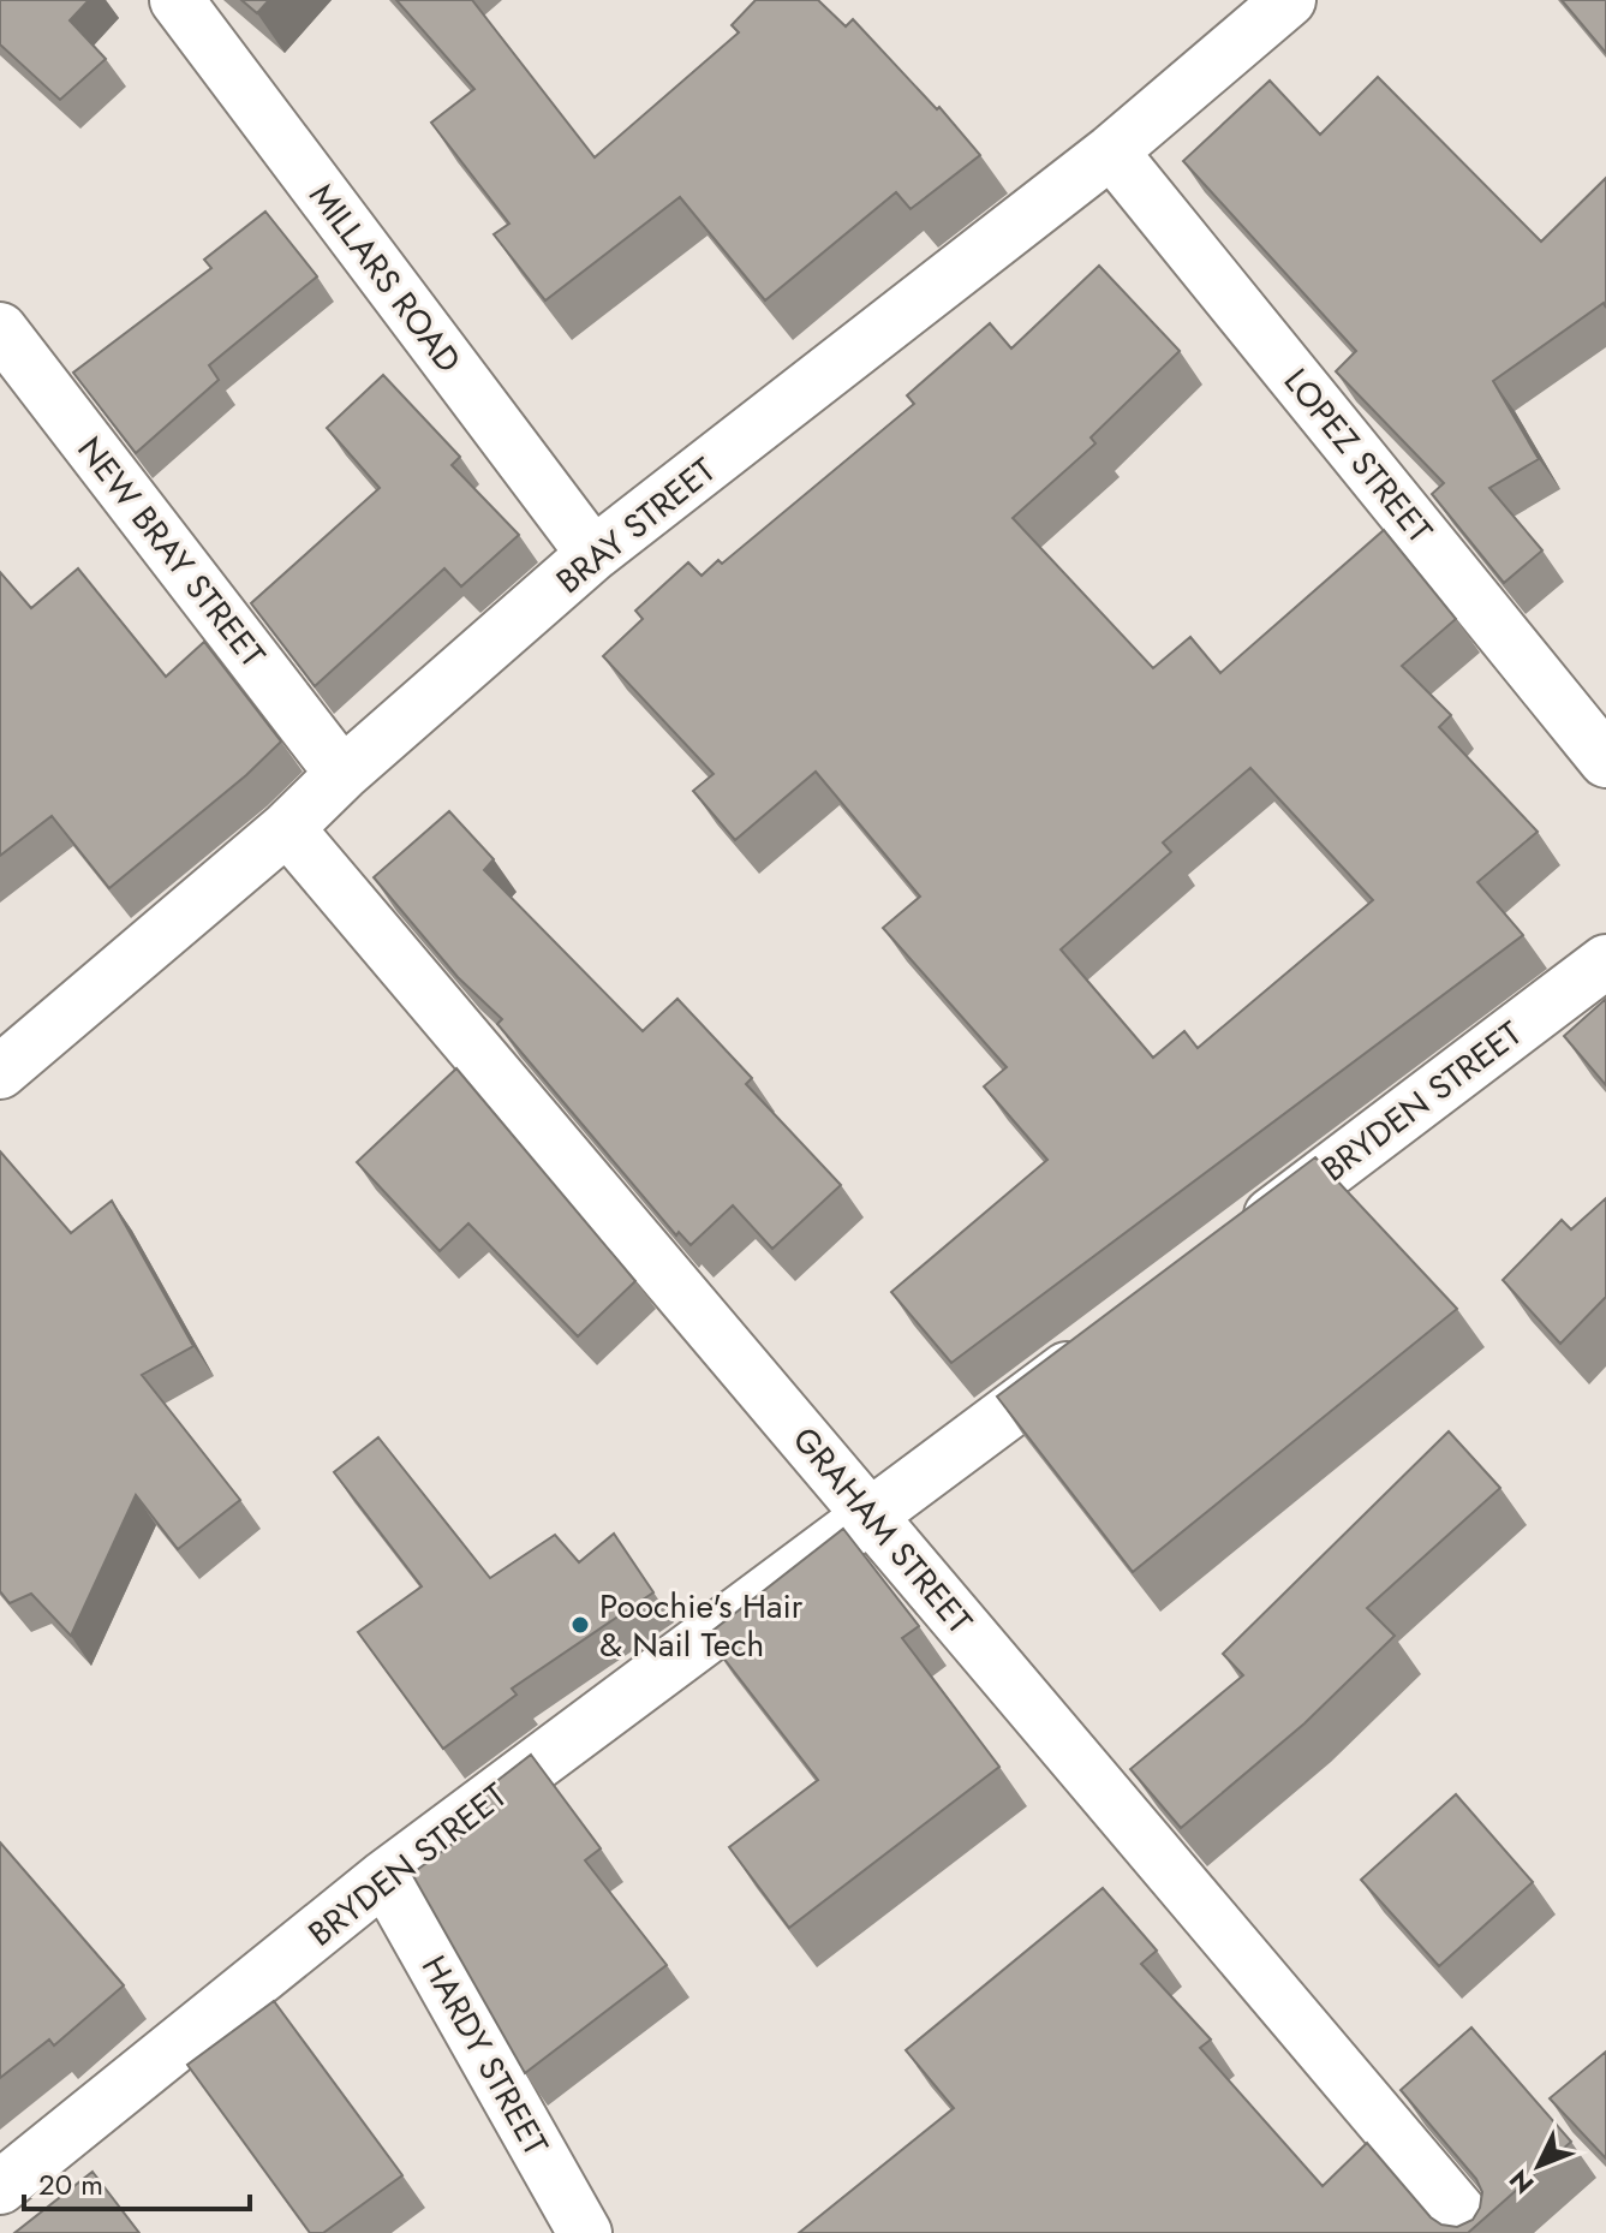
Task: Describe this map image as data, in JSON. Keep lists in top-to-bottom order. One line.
{"streets":{"street":["MILLARS ROAD","LOPEZ STREET","BRAY STREET","NEW BRAY STREET","BRYDEN STREET","GRAHAM STREET","HARDY STREET"]},"crossings":[["MILLARS ROAD","BRAY STREET"],["LOPEZ STREET","BRAY STREET"],["BRAY STREET","NEW BRAY STREET"],["BRAY STREET","GRAHAM STREET"],["BRYDEN STREET","GRAHAM STREET"],["BRYDEN STREET","HARDY STREET"]],"places":["Poochie's Hair & Nail Tech"],"scale_bar":"20 m","north":"bottom left"}
